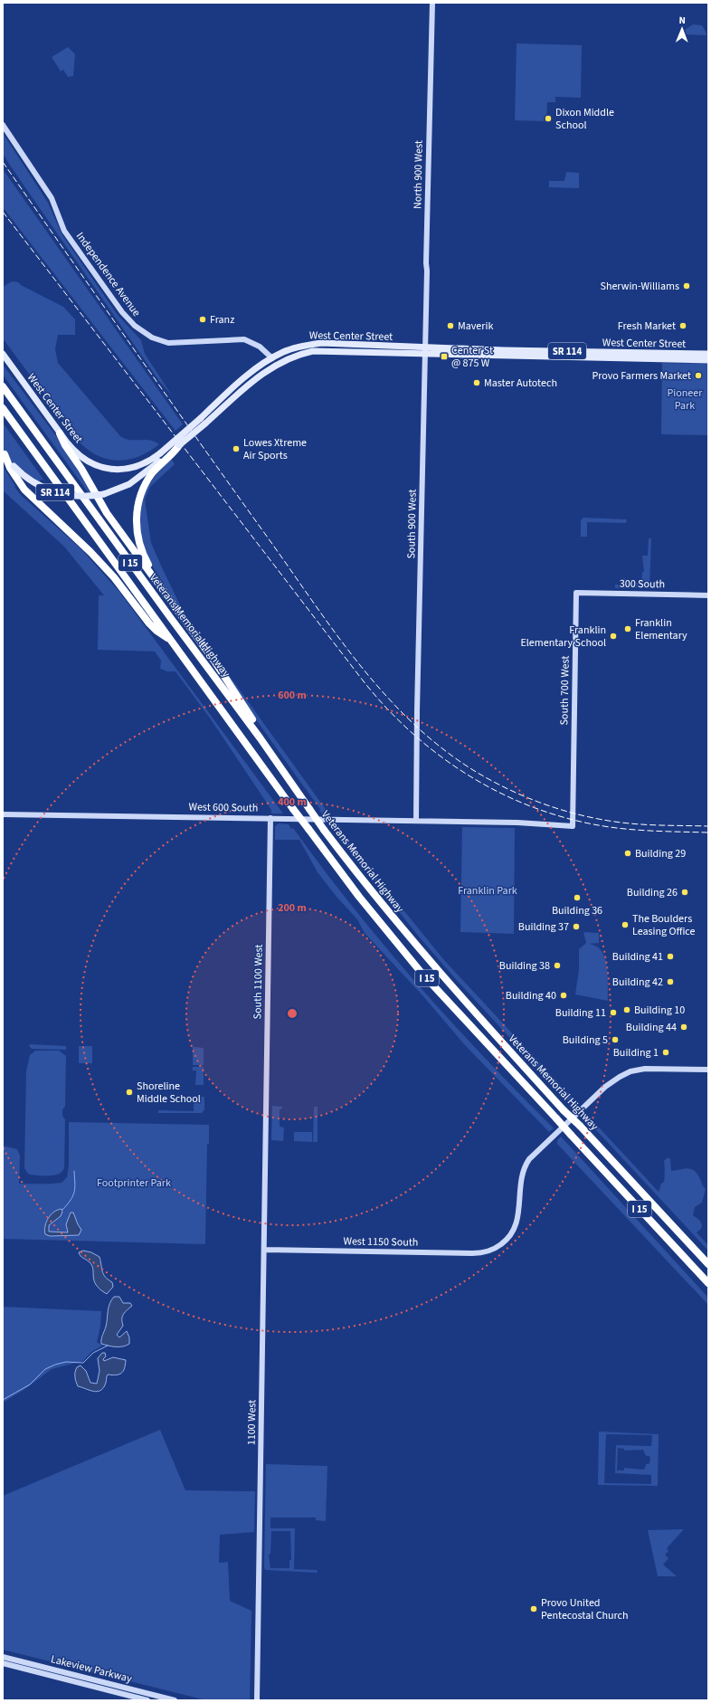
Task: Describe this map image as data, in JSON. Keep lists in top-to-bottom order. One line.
{"streets":{"highway":["I 15","Veterans Memorial Highway"],"main road":["West Center Street","SR 114"],"street":["North 900 West","Independence Avenue","South 900 West","300 South","South 700 West","West 600 South","South 1100 West","West 1150 South","1100 West","Lakeview Parkway"]},"crossings":[["North 900 West","West Center Street"],["North 900 West","South 900 West"],["Independence Avenue","West Center Street"],["West Center Street","South 900 West"],["South 900 West","West 600 South"],["300 South","South 700 West"],["South 700 West","West 600 South"],["West 600 South","South 1100 West"],["South 1100 West","1100 West"],["West 1150 South","1100 West"]],"parks":["Pioneer Park","Franklin Park","Footprinter Park"],"places":{"other":["Dixon Middle School","Sherwin-Williams","Franz","Maverik","Fresh Market","Provo Farmers Market","Master Autotech","Lowes Xtreme Air Sports","Franklin Elementary","Franklin Elementary School","Building 29","Building 26","Building 36","The Boulders Leasing Office","Building 37","Building 41","Building 38","Building 42","Building 40","Building 10","Building 11","Building 44","Building 5","Building 1","Shoreline Middle School","Provo United Pentecostal Church"],"transit":["Center St @ 875 W"]},"north":"top","rings":["600 m","400 m","200 m"]}
